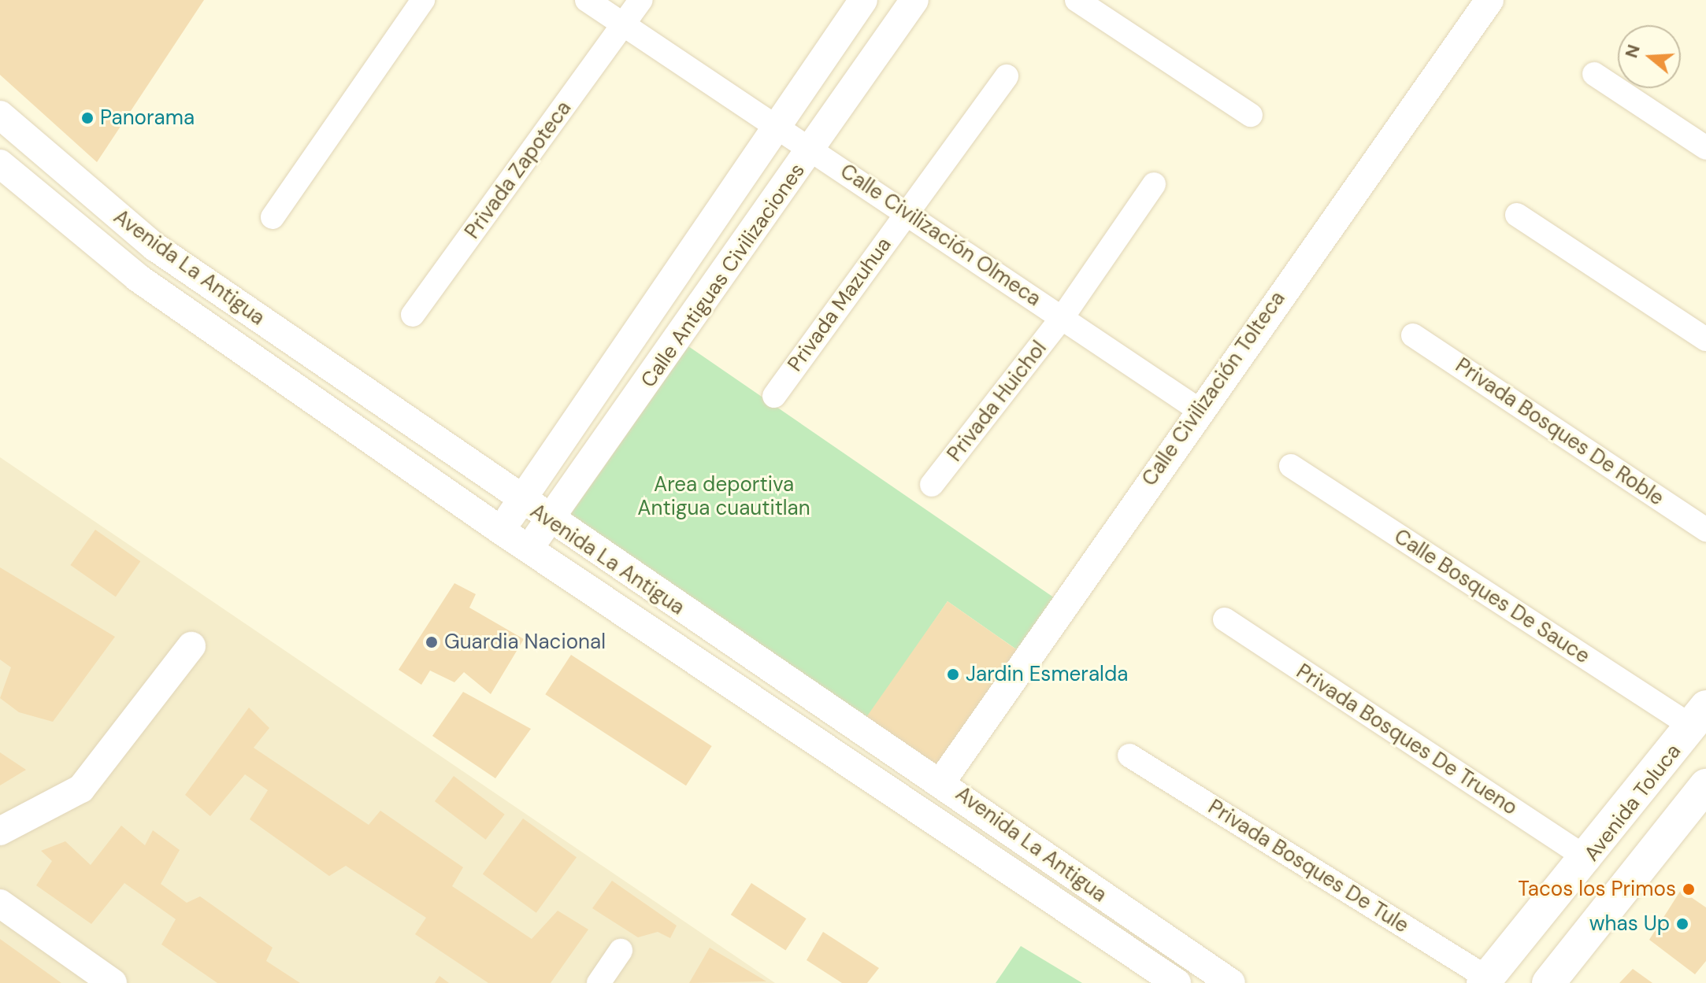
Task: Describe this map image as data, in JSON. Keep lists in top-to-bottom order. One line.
{"streets":{"main road":["Avenida Toluca"],"street":["Privada Zapoteca","Calle Civilización Olmeca","Avenida La Antigua","Calle Antiguas Civilizaciones","Privada Mazuhua","Calle Civilización Tolteca","Privada Huichol","Privada Bosques De Roble","Calle Bosques De Sauce","Privada Bosques De Trueno","Privada Bosques De Tule"]},"crossings":[["Privada Zapoteca","Calle Civilización Olmeca"],["Calle Civilización Olmeca","Calle Antiguas Civilizaciones"],["Calle Civilización Olmeca","Privada Mazuhua"],["Calle Civilización Olmeca","Calle Civilización Tolteca"],["Calle Civilización Olmeca","Privada Huichol"],["Avenida La Antigua","Calle Antiguas Civilizaciones"],["Avenida La Antigua","Calle Civilización Tolteca"],["Calle Bosques De Sauce","Avenida Toluca"],["Privada Bosques De Trueno","Avenida Toluca"],["Avenida Toluca","Privada Bosques De Tule"]],"parks":["Area deportiva Antigua cuautitlan"],"places":["Panorama","Guardia Nacional","Jardin Esmeralda","Tacos los Primos","whas Up"],"north":"left"}
